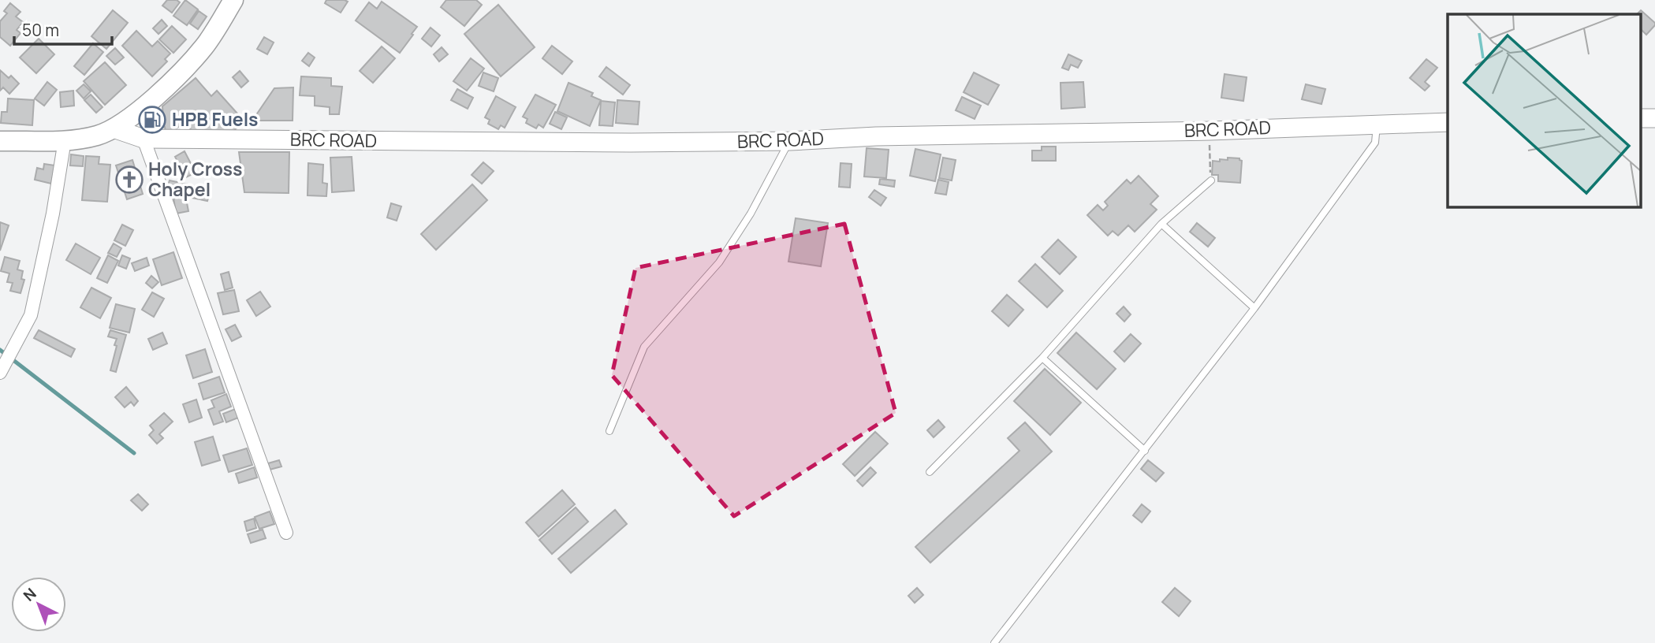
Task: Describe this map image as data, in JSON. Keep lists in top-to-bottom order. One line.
{"streets":{"main road":["BRC ROAD"]},"places":{"fuel station":["HPB Fuels"],"church":["Holy Cross Chapel"]},"scale_bar":"50 m","north":"top left"}
